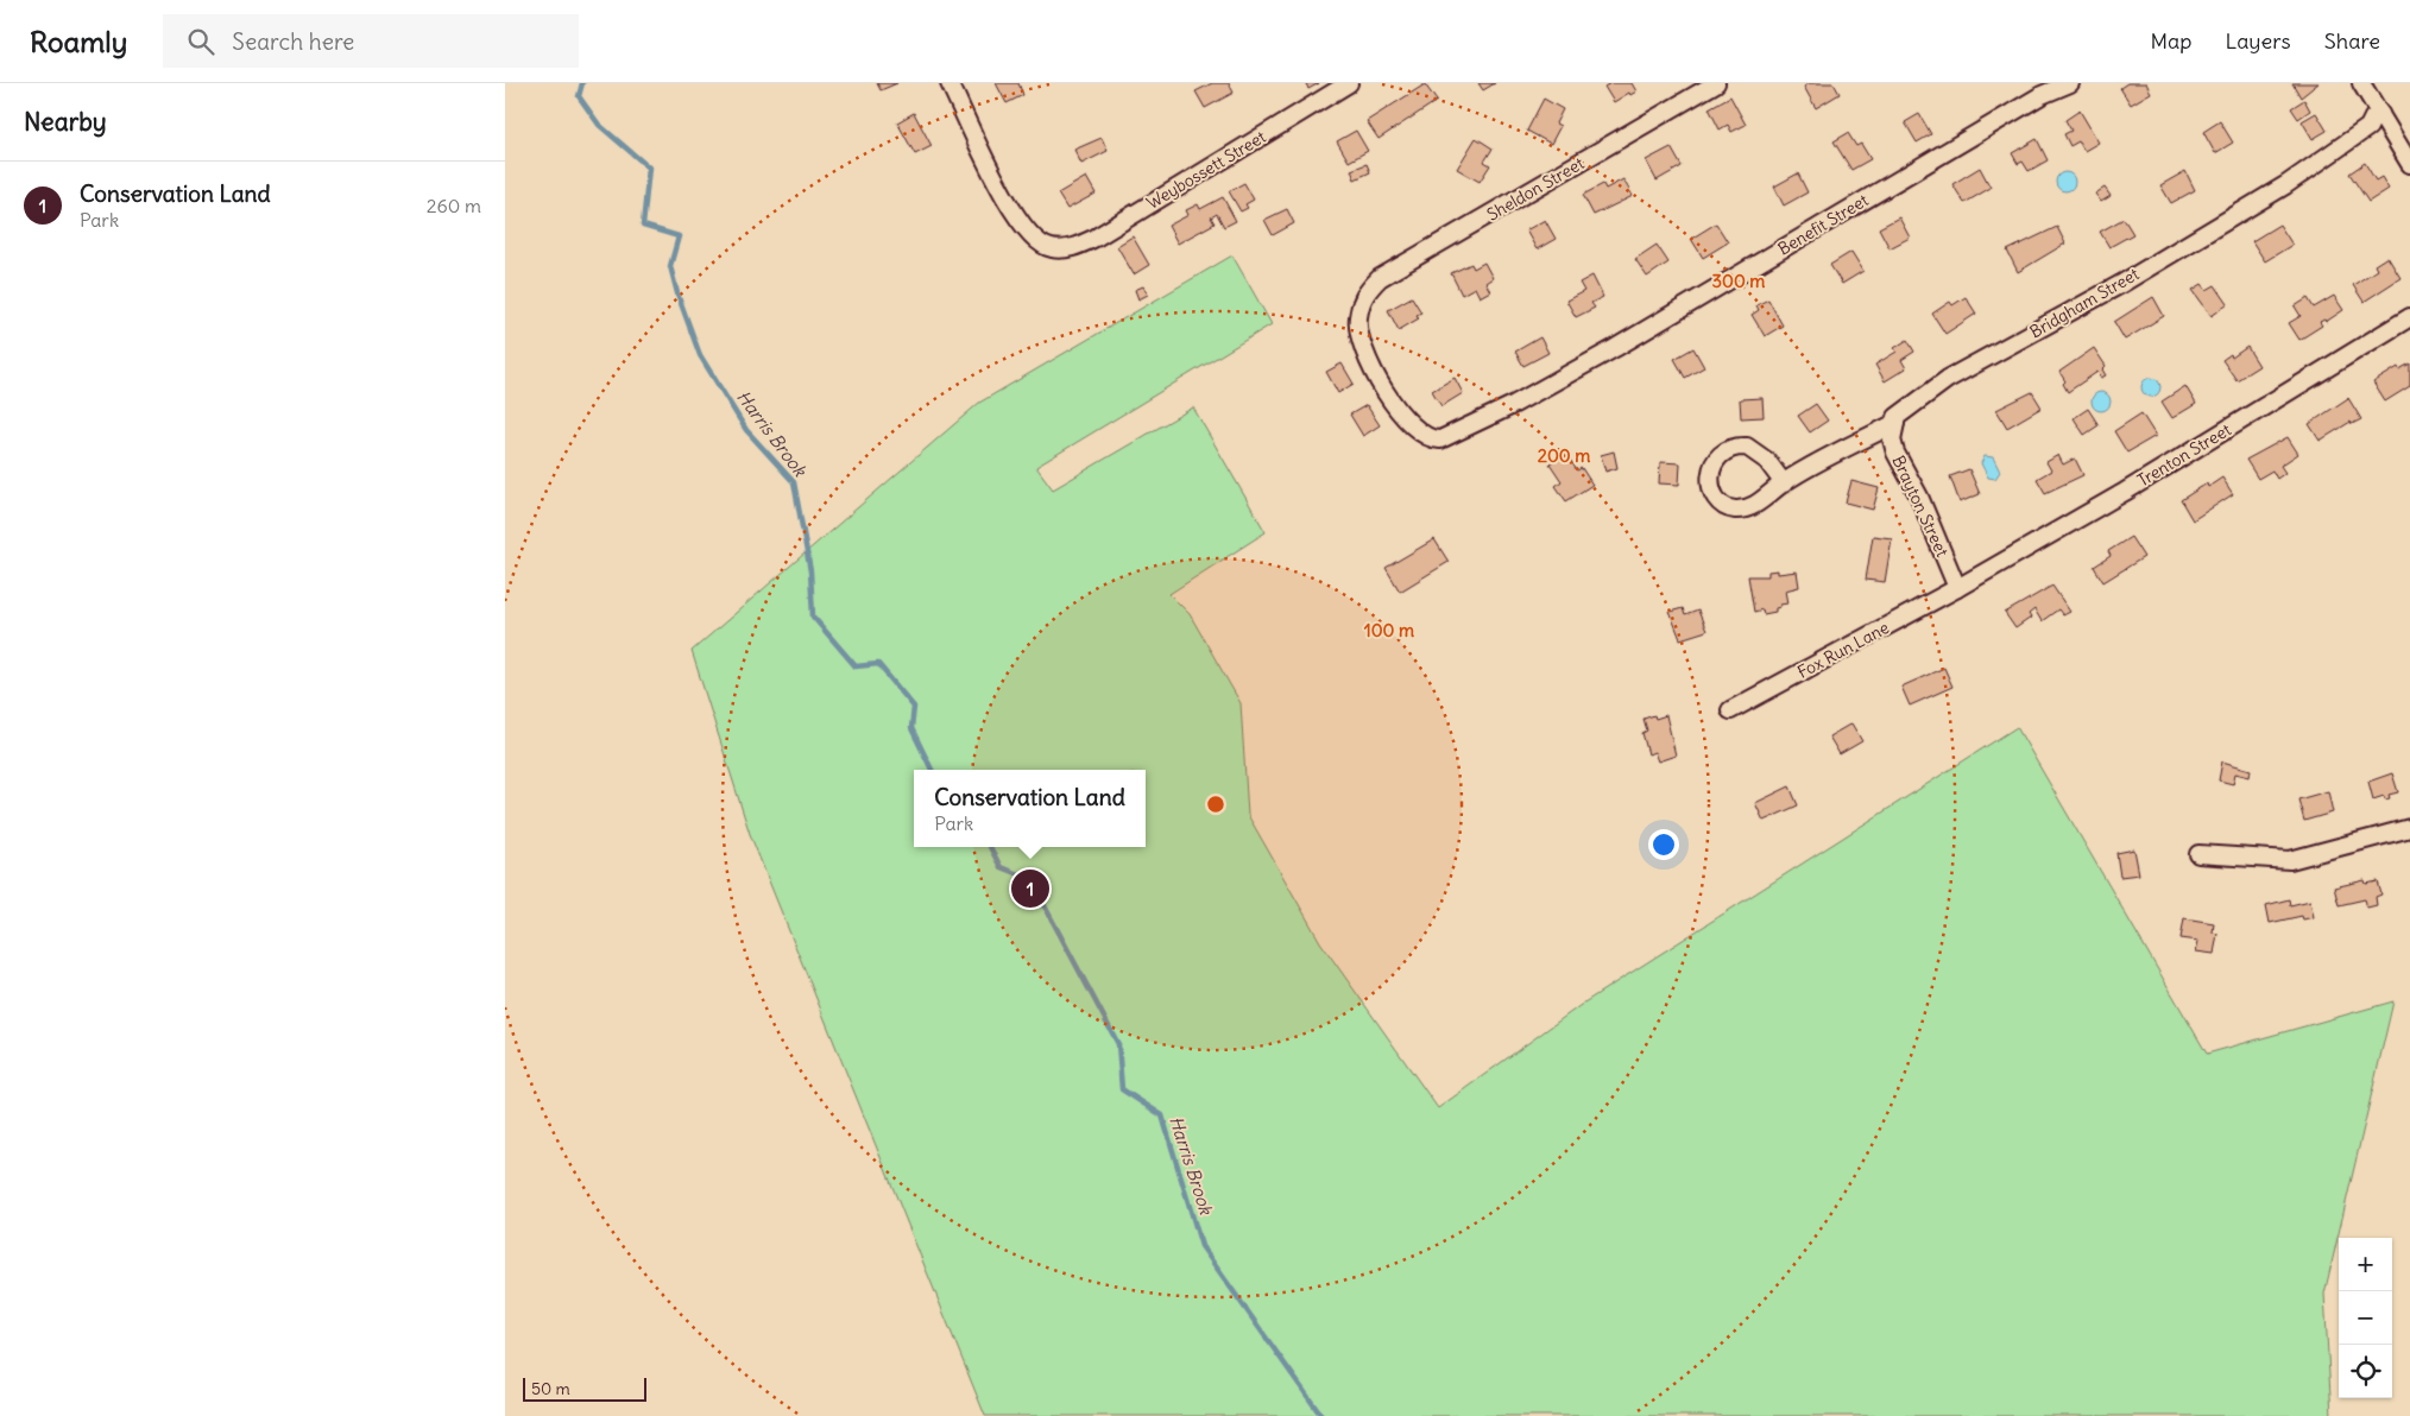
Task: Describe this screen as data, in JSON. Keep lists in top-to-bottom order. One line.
{"streets":{"street":["Weybossett Street","Sheldon Street","Benefit Street","Bridgham Street","Trenton Street","Brayton Street","Fox Run Lane"]},"crossings":[["Sheldon Street","Benefit Street"],["Bridgham Street","Brayton Street"],["Trenton Street","Brayton Street"],["Trenton Street","Fox Run Lane"],["Brayton Street","Fox Run Lane"]],"water":["Harris Brook"],"scale_bar":"50 m","page":{"header":"Roamly","search":"Search here","nav":["Map","Layers","Share"],"heading":"Nearby","list":[{"mark":"1","name":"Conservation Land","note":"Park","value":"260 m"}],"popup":["Conservation Land","Park"],"pins":"1","map_buttons":["+","−"],"scale":"50 m"},"rings":["300 m","200 m","100 m"]}
